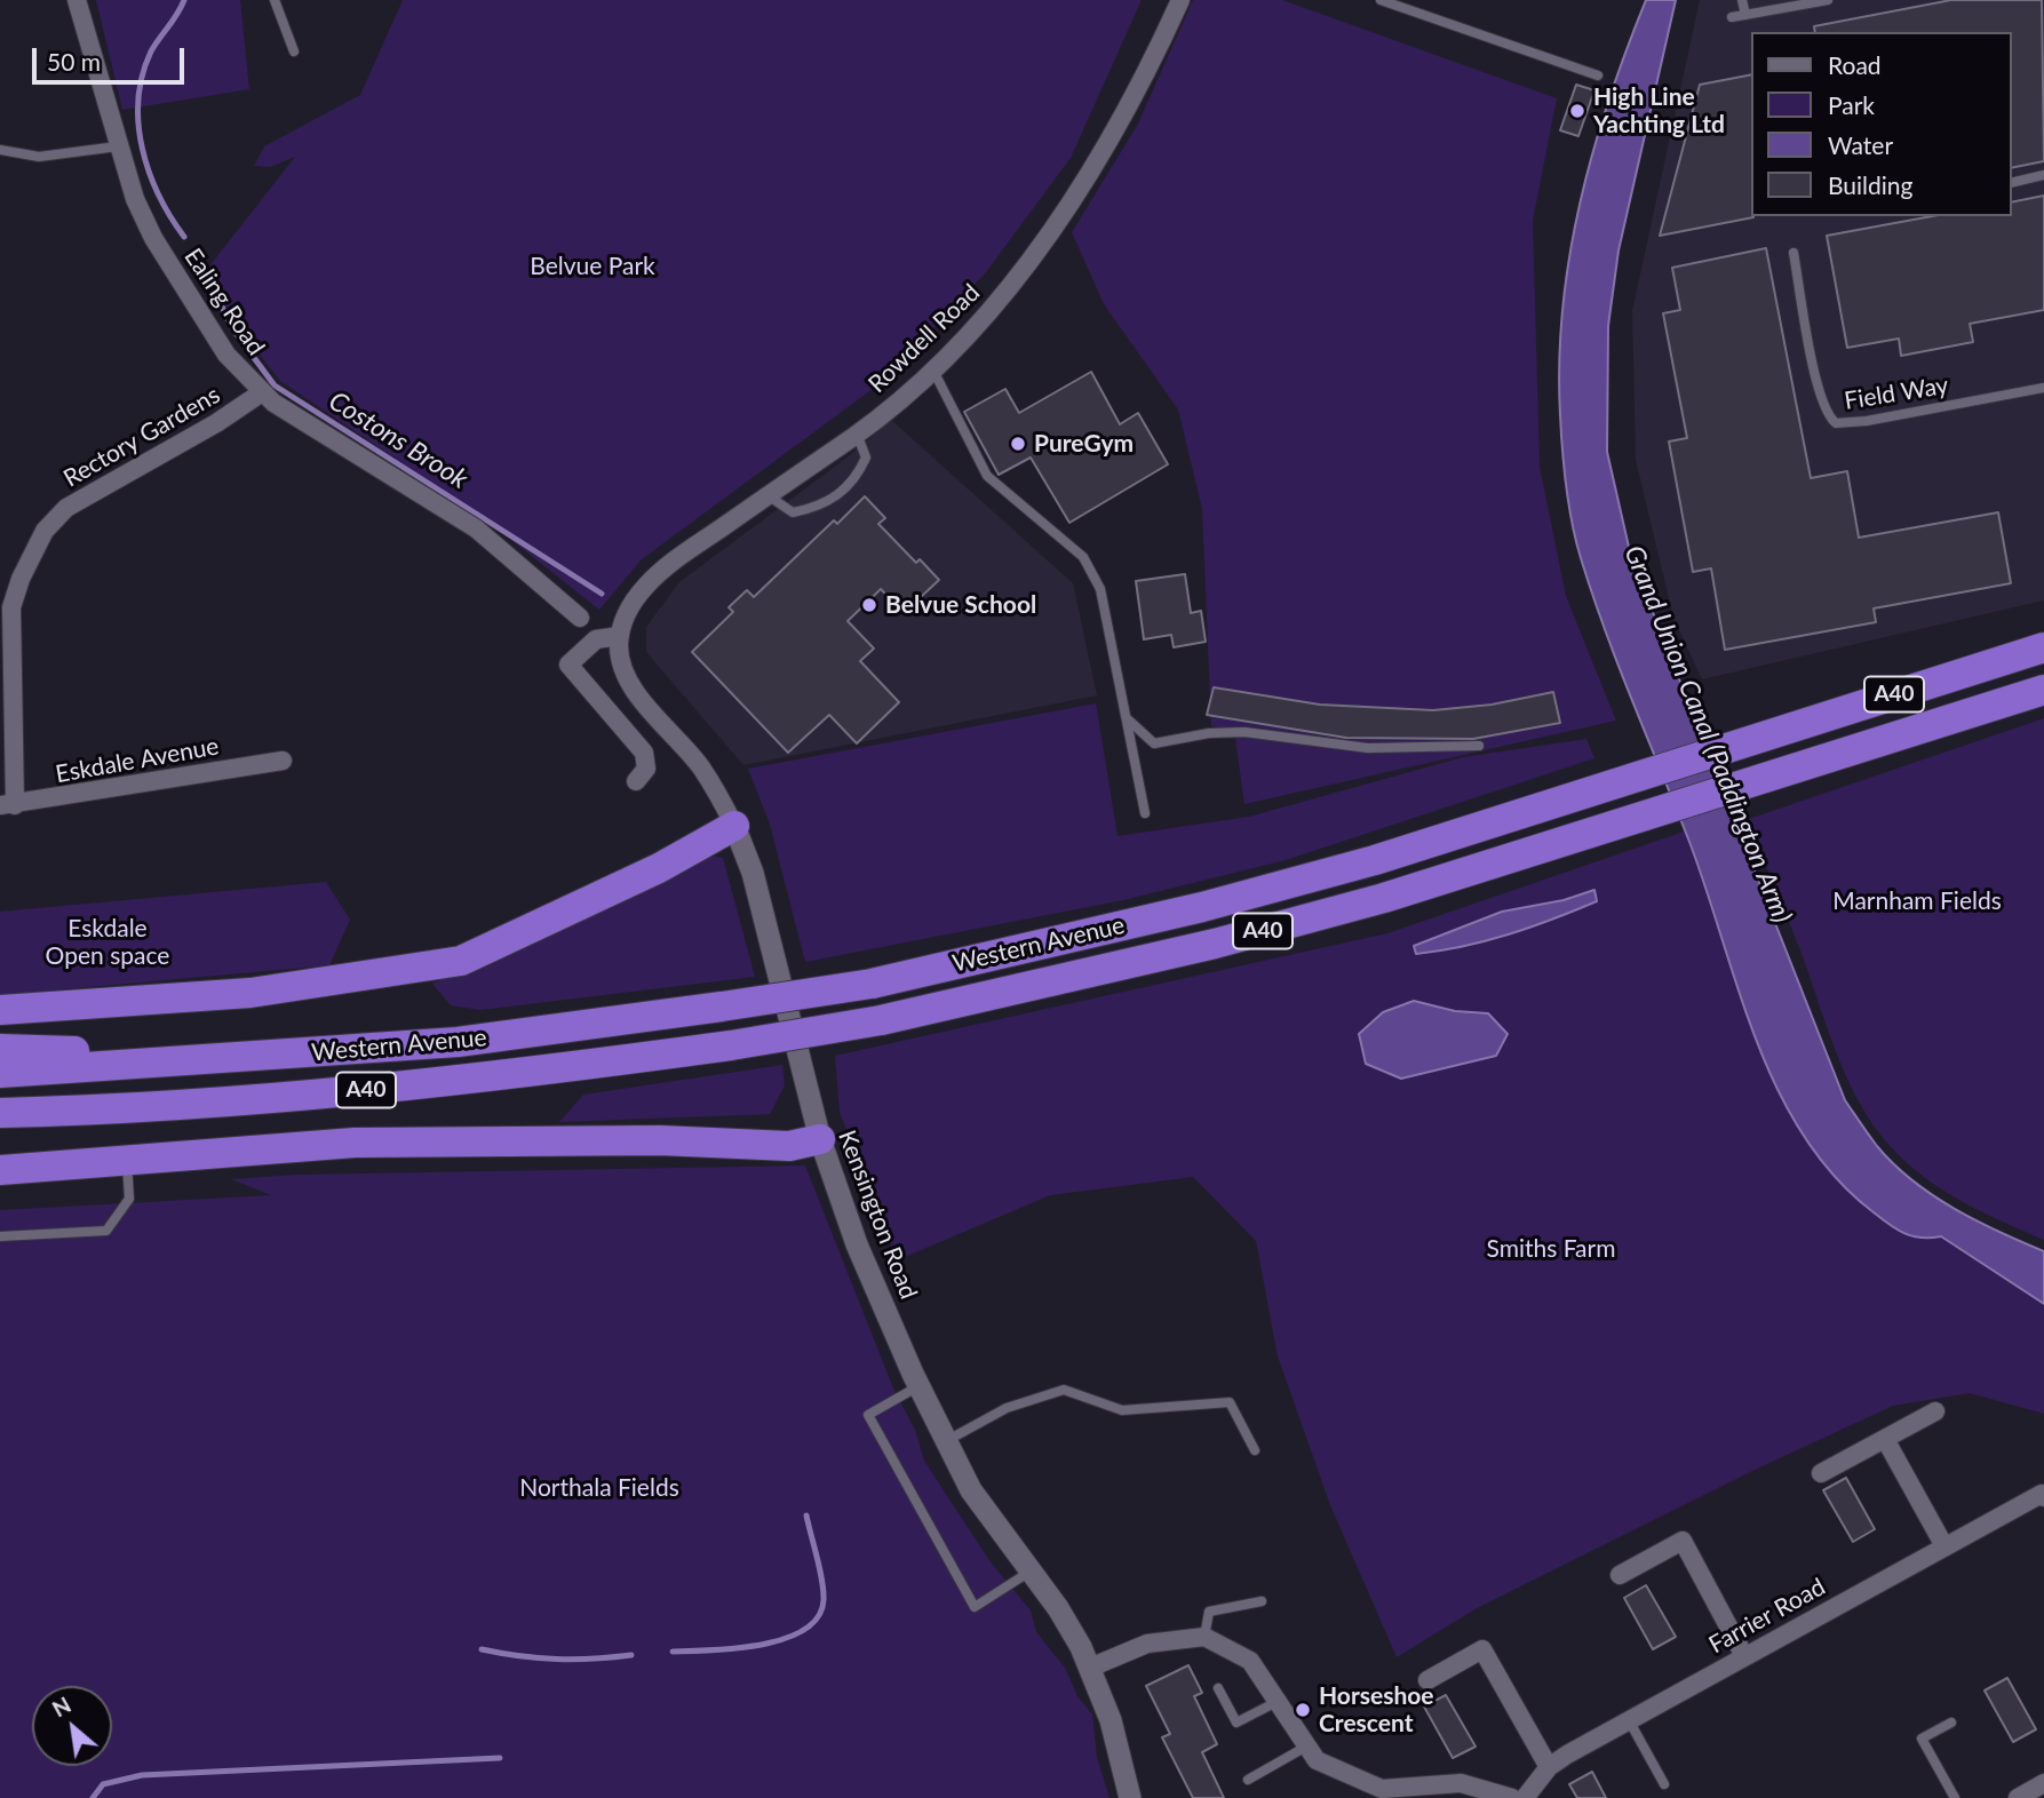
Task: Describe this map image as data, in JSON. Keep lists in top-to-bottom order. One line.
{"streets":{"highway":["A40","Western Avenue"],"street":["Ealing Road","Rowdell Road","Rectory Gardens","Eskdale Avenue","Kensington Road","Farrier Road"],"lane":["Field Way"]},"crossings":[["Ealing Road","Rectory Gardens"],["Rowdell Road","Kensington Road"],["Rectory Gardens","Eskdale Avenue"],["A40","Western Avenue"]],"water":["Costons Brook","Grand Union Canal (Paddington Arm)"],"parks":["Belvue Park","Marnham Fields","Eskdale Open space","Smiths Farm","Northala Fields"],"places":["High Line Yachting Ltd","PureGym","Belvue School","Horseshoe Crescent"],"legend":["Road","Park","Water","Building"],"scale_bar":"50 m","north":"top left"}
